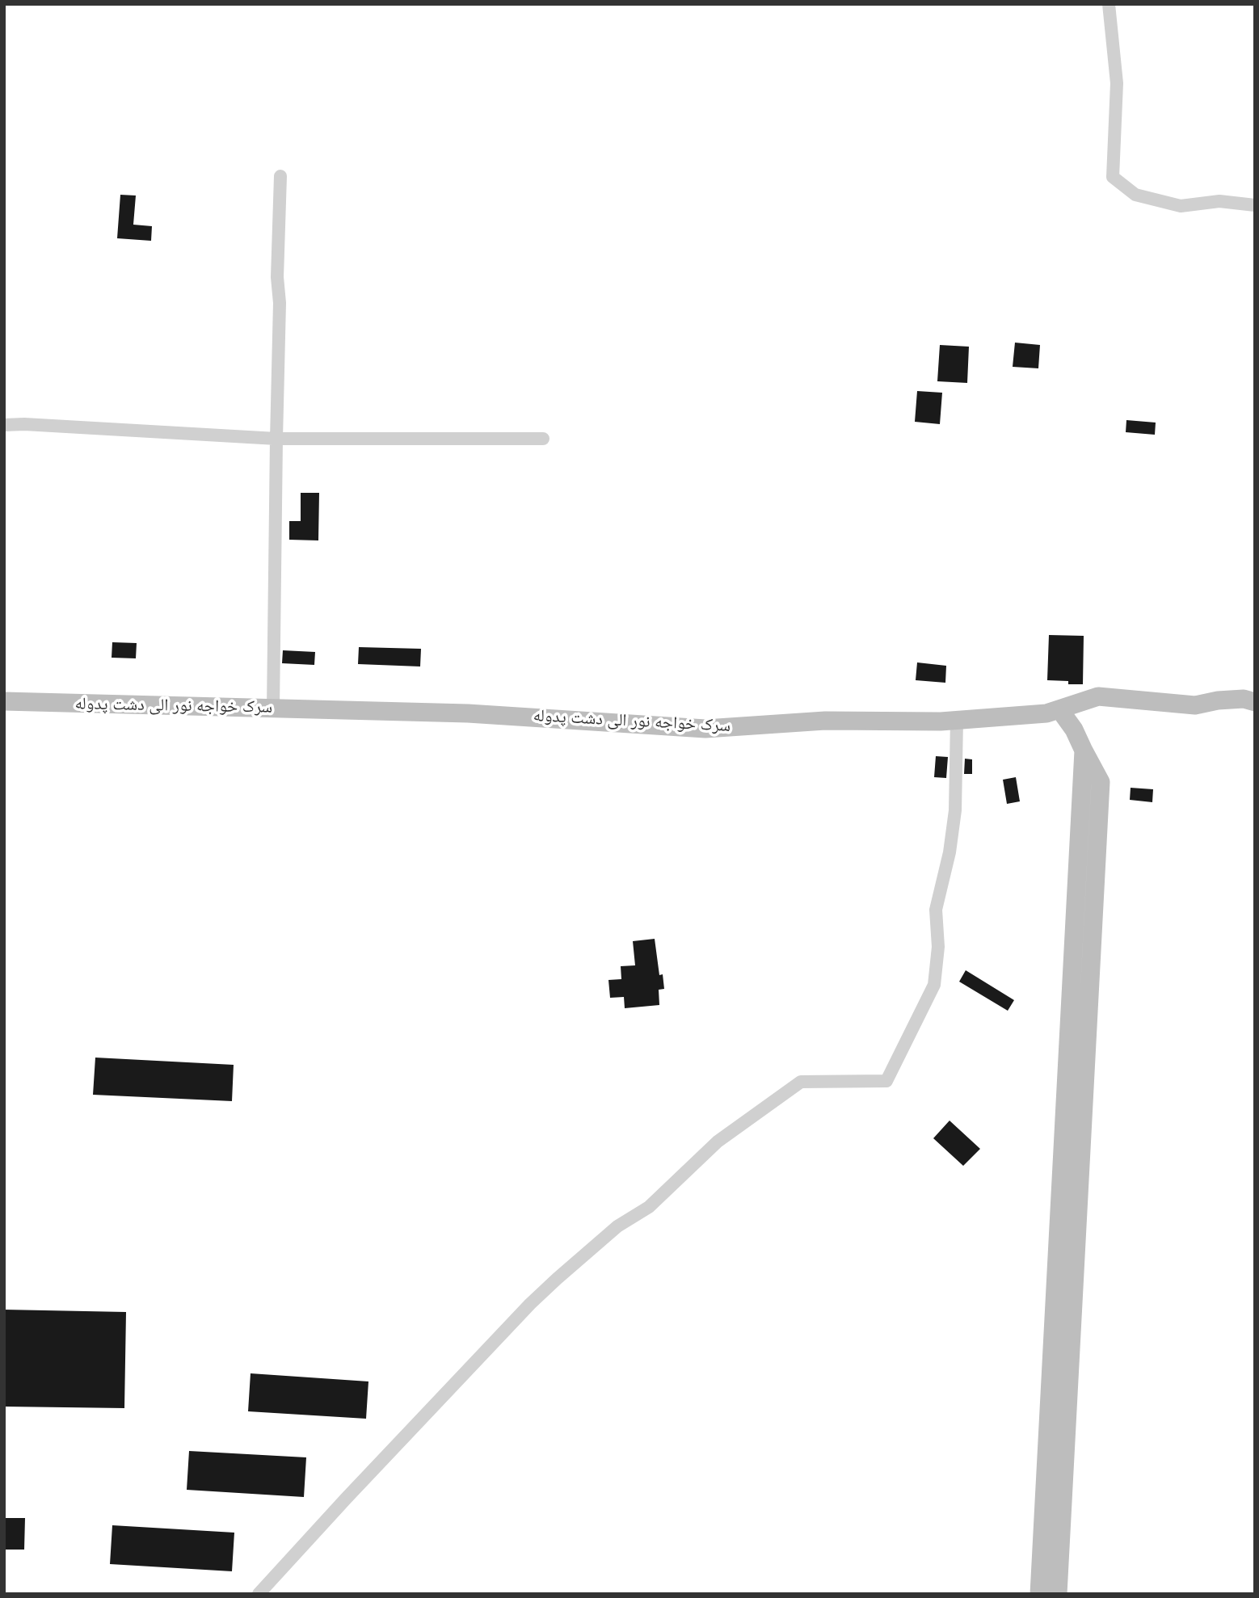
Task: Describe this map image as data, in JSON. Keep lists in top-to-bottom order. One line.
{"streets":{"main road":["سرک خواجه نور الی دشت پدوله"]}}
